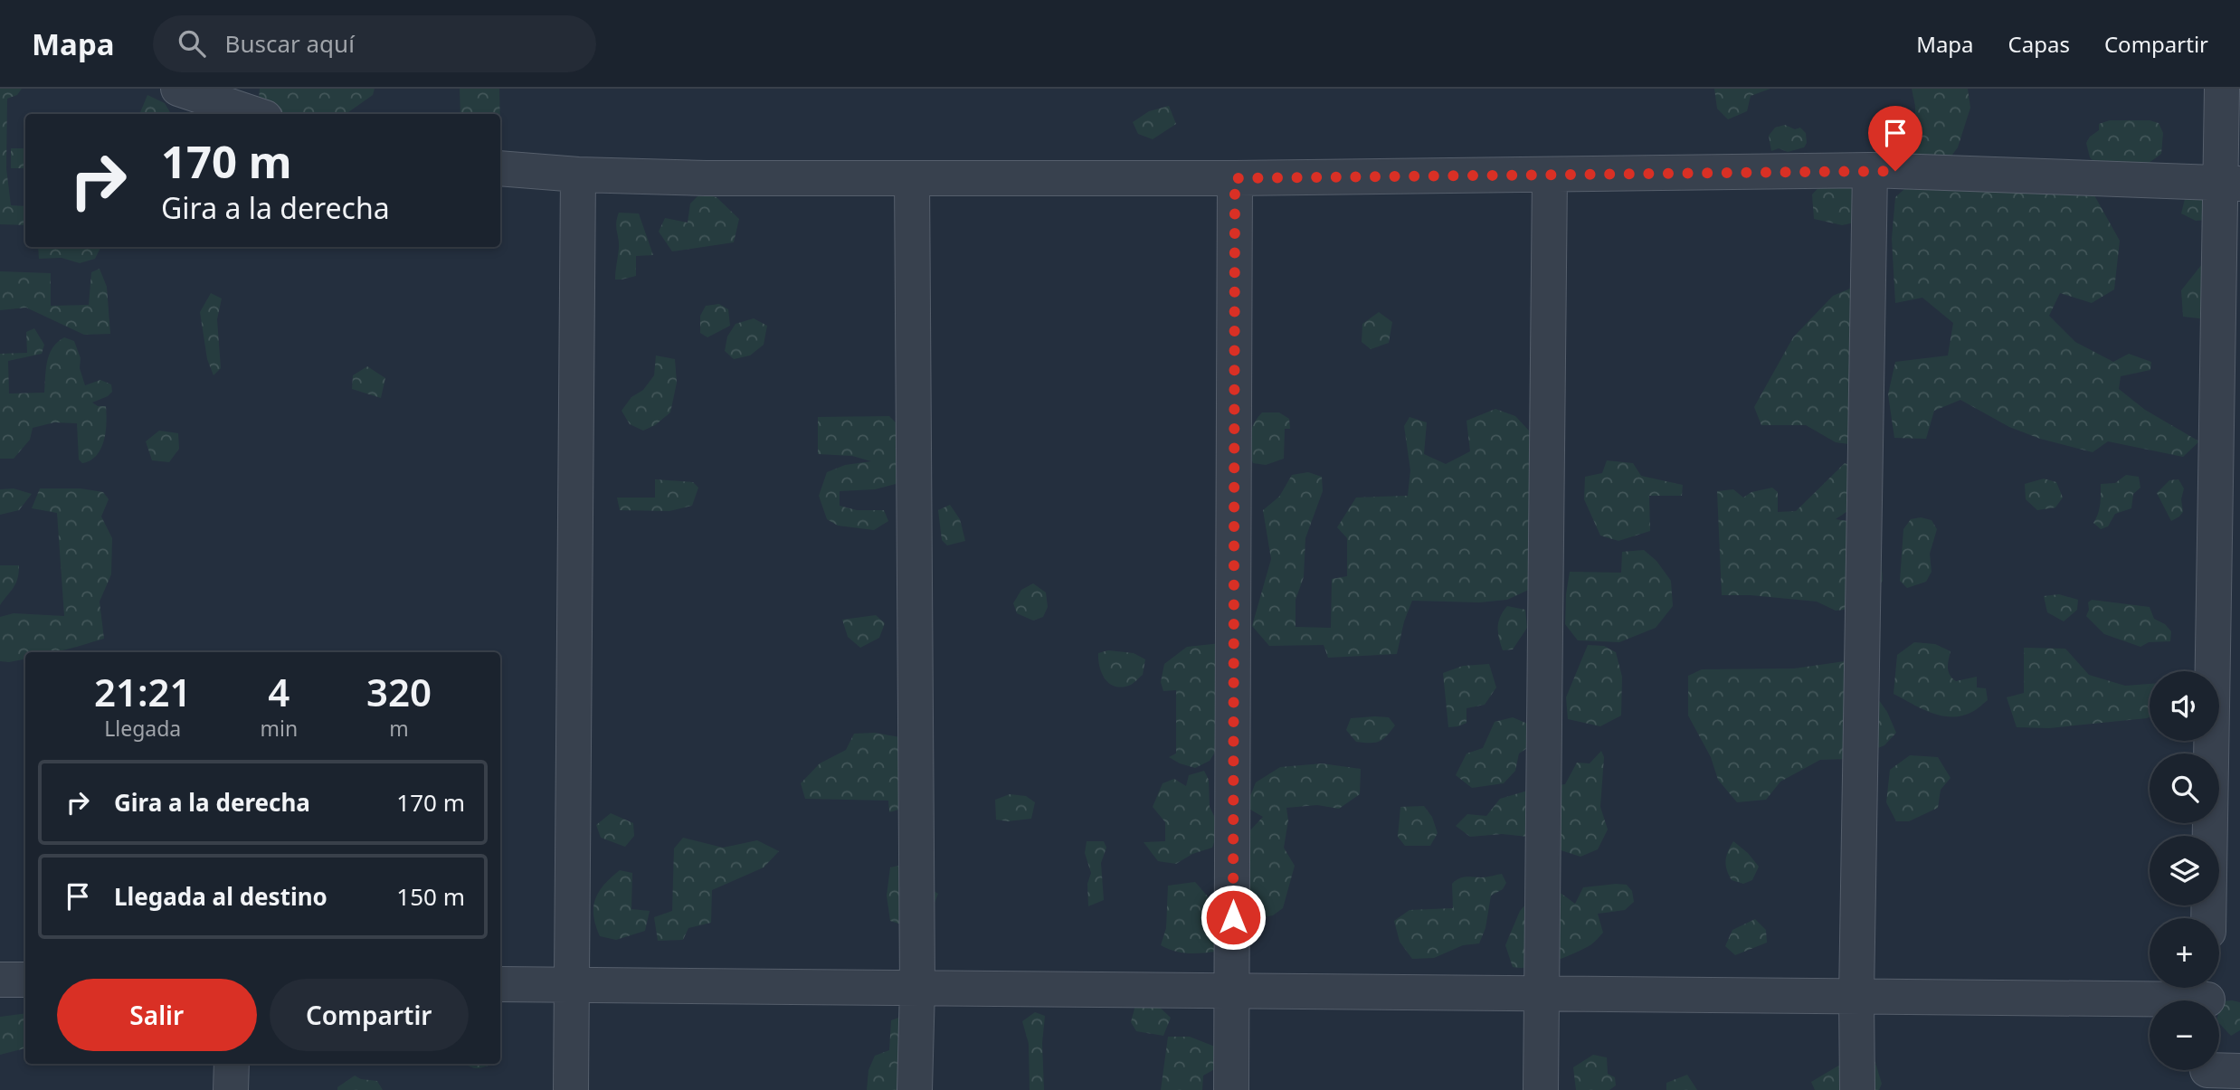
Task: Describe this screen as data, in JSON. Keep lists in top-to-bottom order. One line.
{"page":{"header":"Mapa","search":"Buscar aquí","nav":["Mapa","Capas","Compartir"],"turn":["170 m","Gira a la derecha"],"eta":["21:21","Llegada","4","min","320","m"],"map_buttons":["+","−"],"list":[{"name":"Gira a la derecha","value":"170 m"},{"name":"Llegada al destino","value":"150 m"}],"buttons":["Salir","Compartir"]}}
